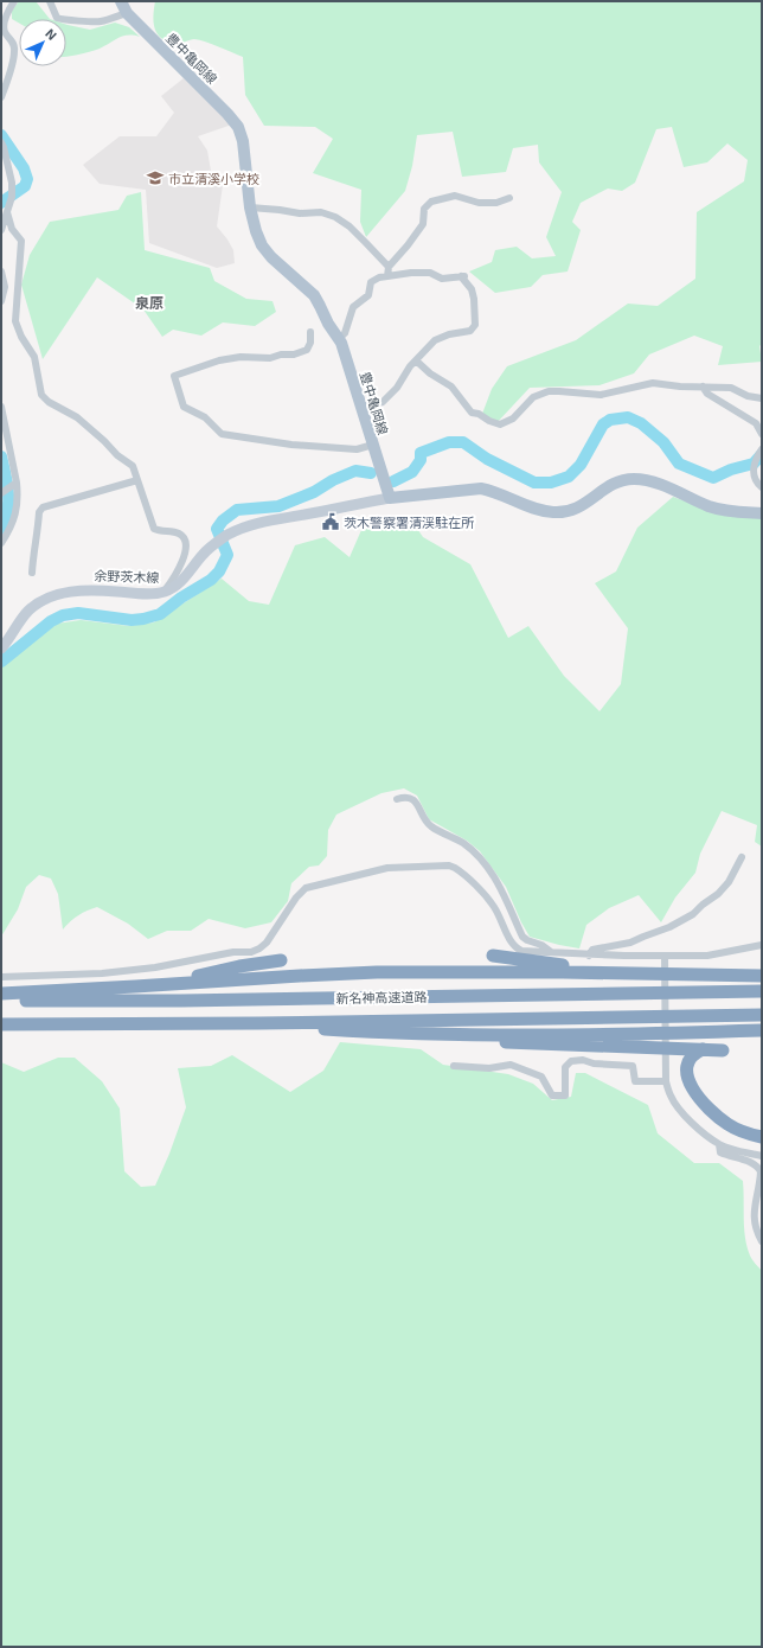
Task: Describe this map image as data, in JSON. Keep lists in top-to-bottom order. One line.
{"streets":{"highway":["新名神高速道路"],"main road":["豊中亀岡線","余野茨木線"]},"crossings":[["豊中亀岡線","余野茨木線"]],"districts":["泉原"],"places":{"school or university":["市立清溪小学校"],"public building":["茨木警察署清渓駐在所"]},"north":"top right"}
